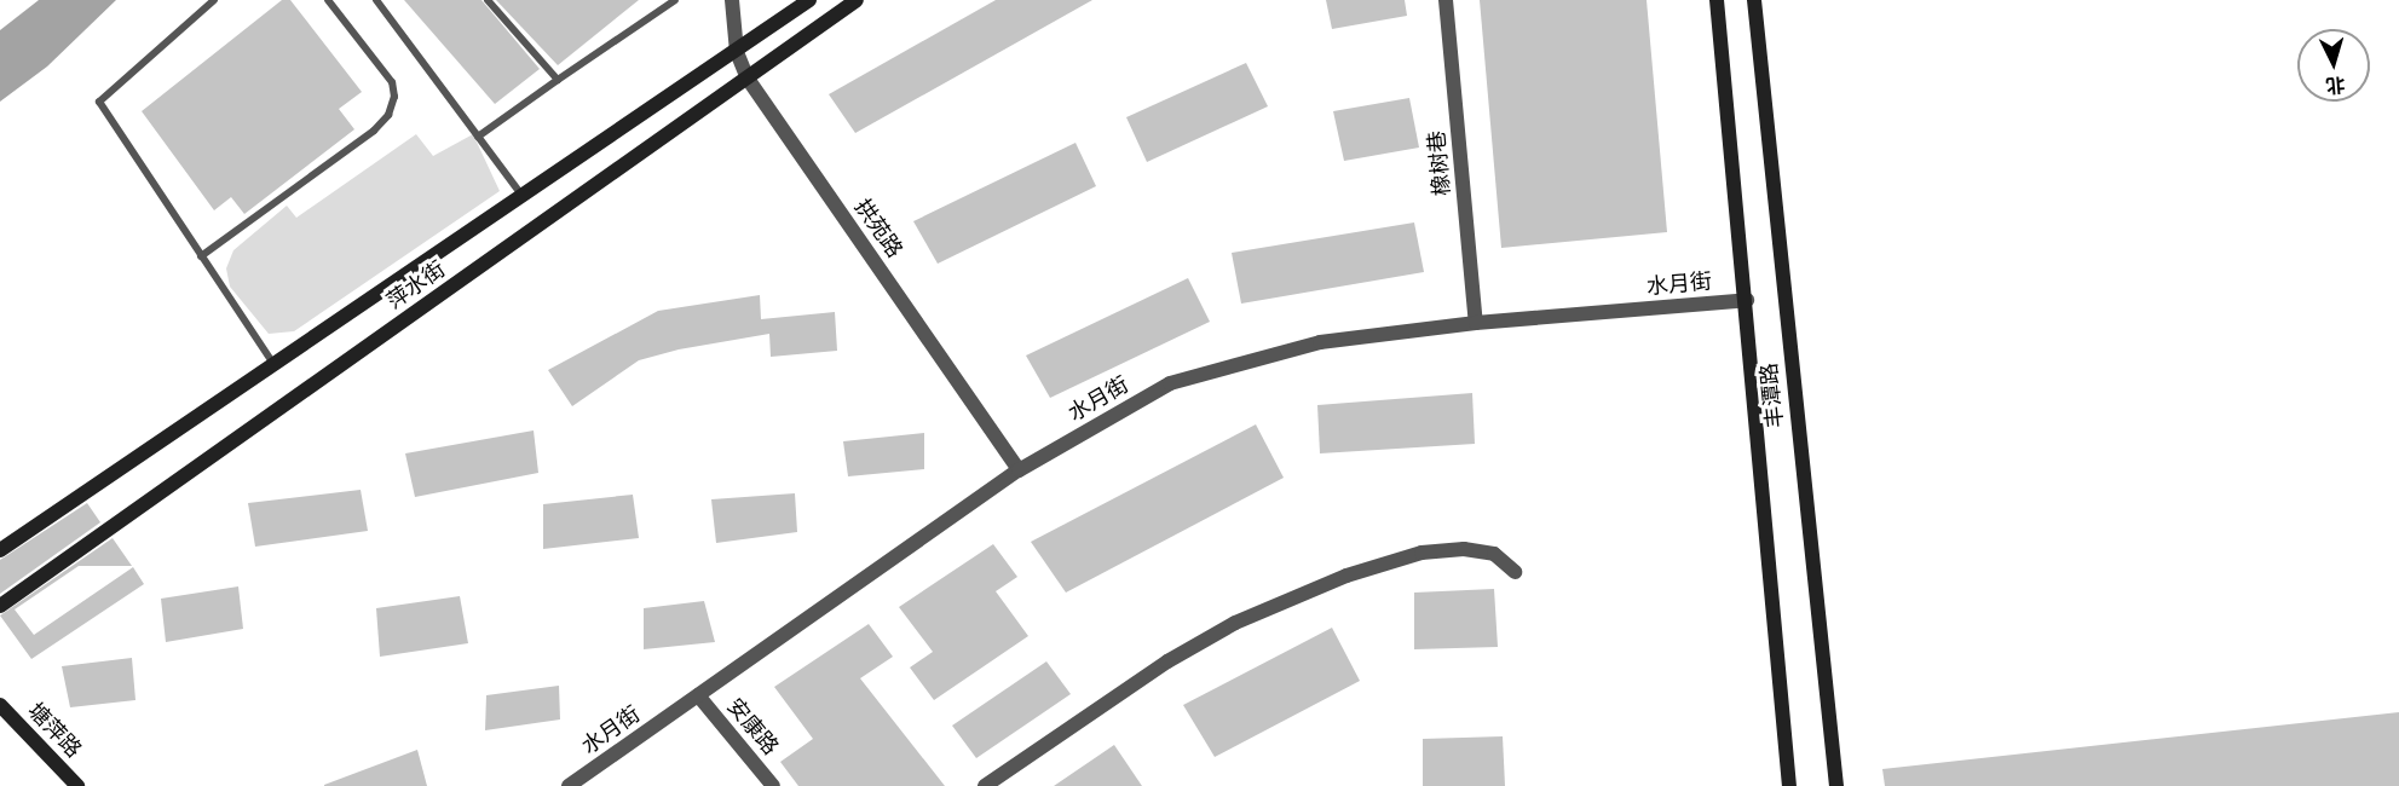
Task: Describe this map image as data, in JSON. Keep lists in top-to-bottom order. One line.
{"streets":{"main road":["萍水街","丰潭路","塘萍路"],"street":["橡树巷","拱苑路","水月街","安康路"]},"crossings":[["橡树巷","水月街"],["拱苑路","水月街"],["拱苑路","萍水街"],["水月街","丰潭路"],["水月街","安康路"]],"north":"bottom"}
